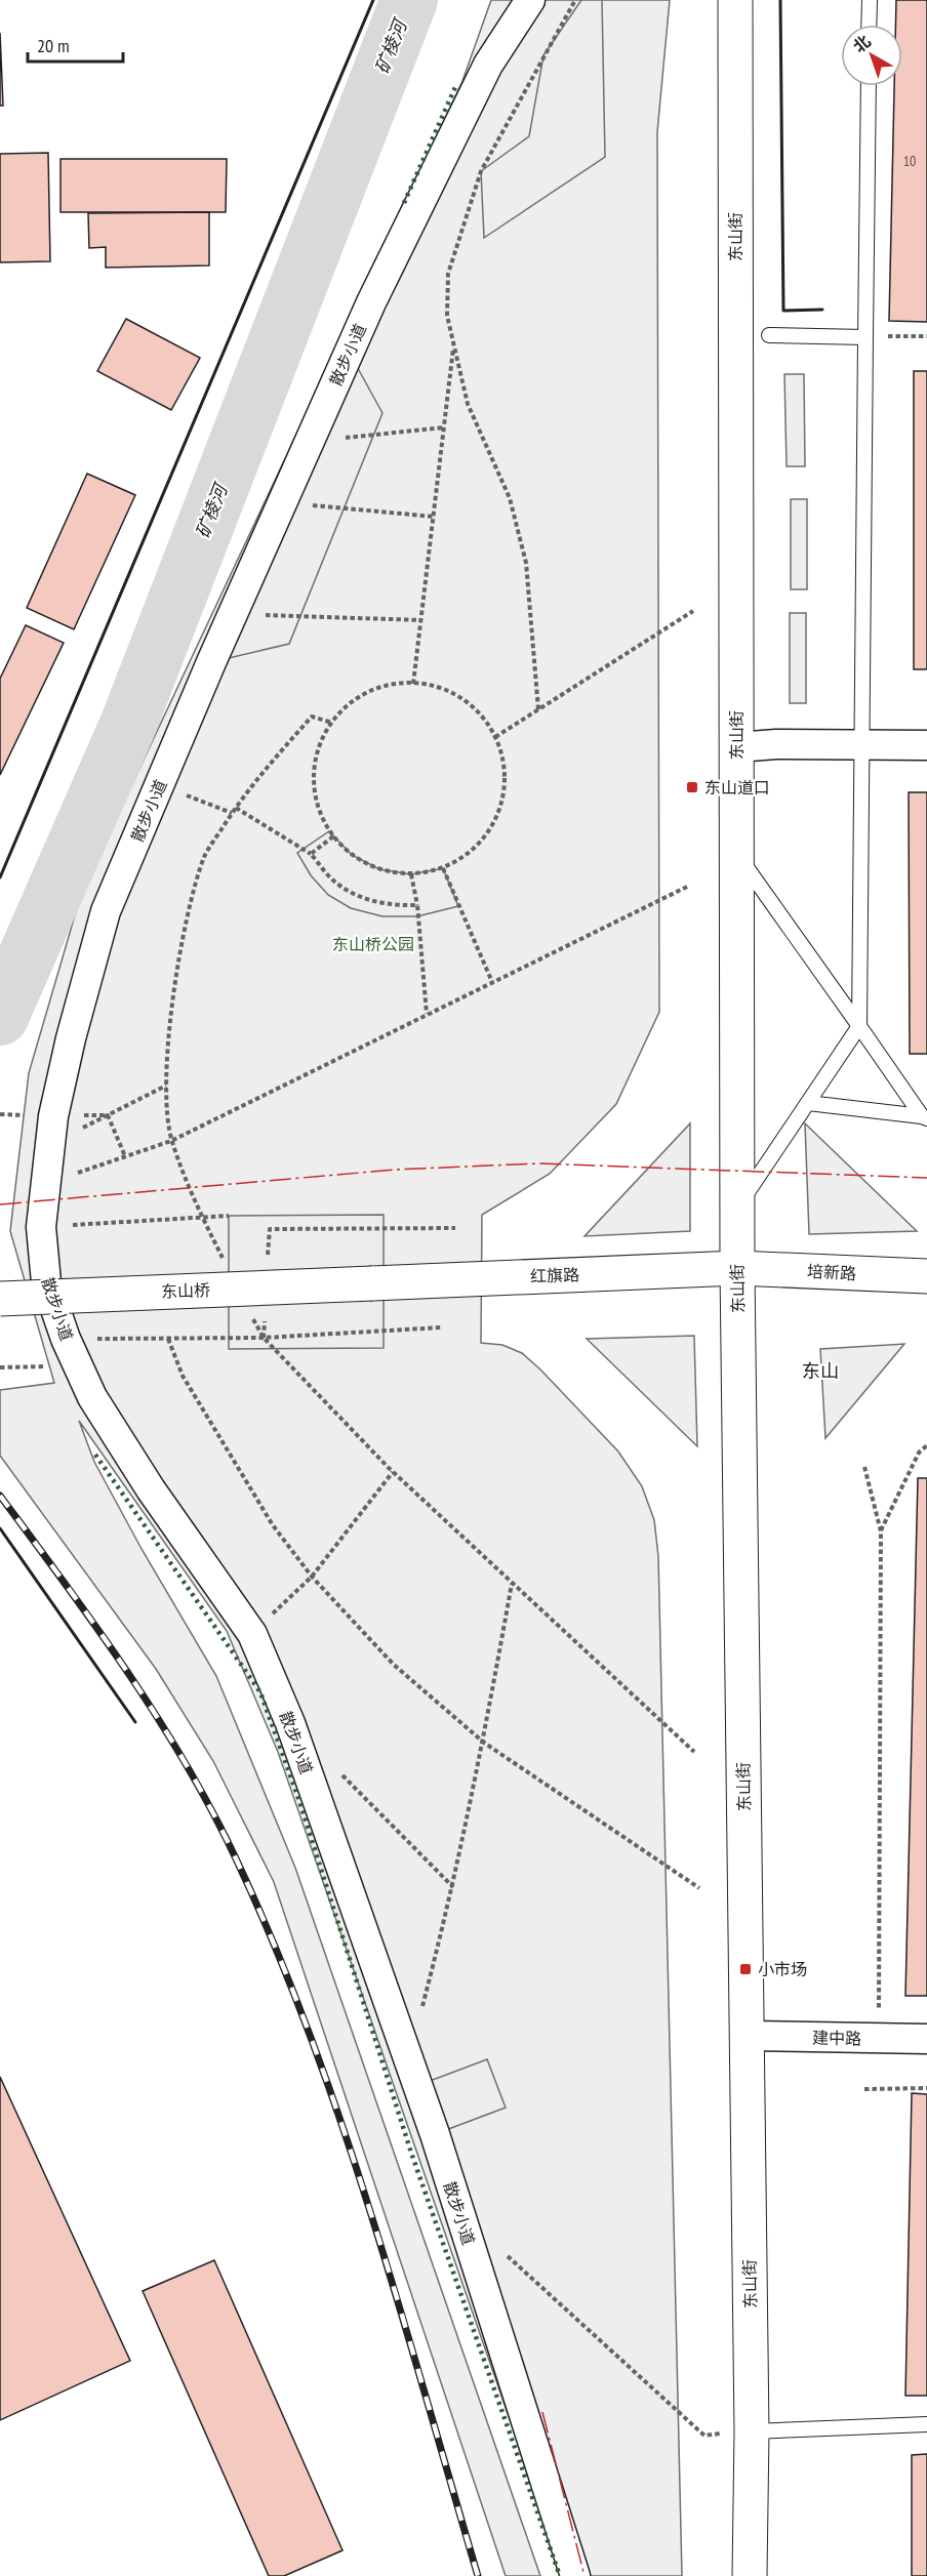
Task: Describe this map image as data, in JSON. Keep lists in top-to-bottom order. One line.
{"streets":{"main road":["东山街","培新路","红旗路","东山桥"],"street":["散步小道","建中路"]},"crossings":[["东山街","培新路"],["东山街","红旗路"],["东山街","建中路"],["培新路","红旗路"],["红旗路","东山桥"]],"districts":["东山"],"water":["矿棱河"],"parks":["东山桥公园"],"places":{"transit":["东山道口","小市场"]},"house_numbers":["10"],"scale_bar":"20 m","north":"top left"}
